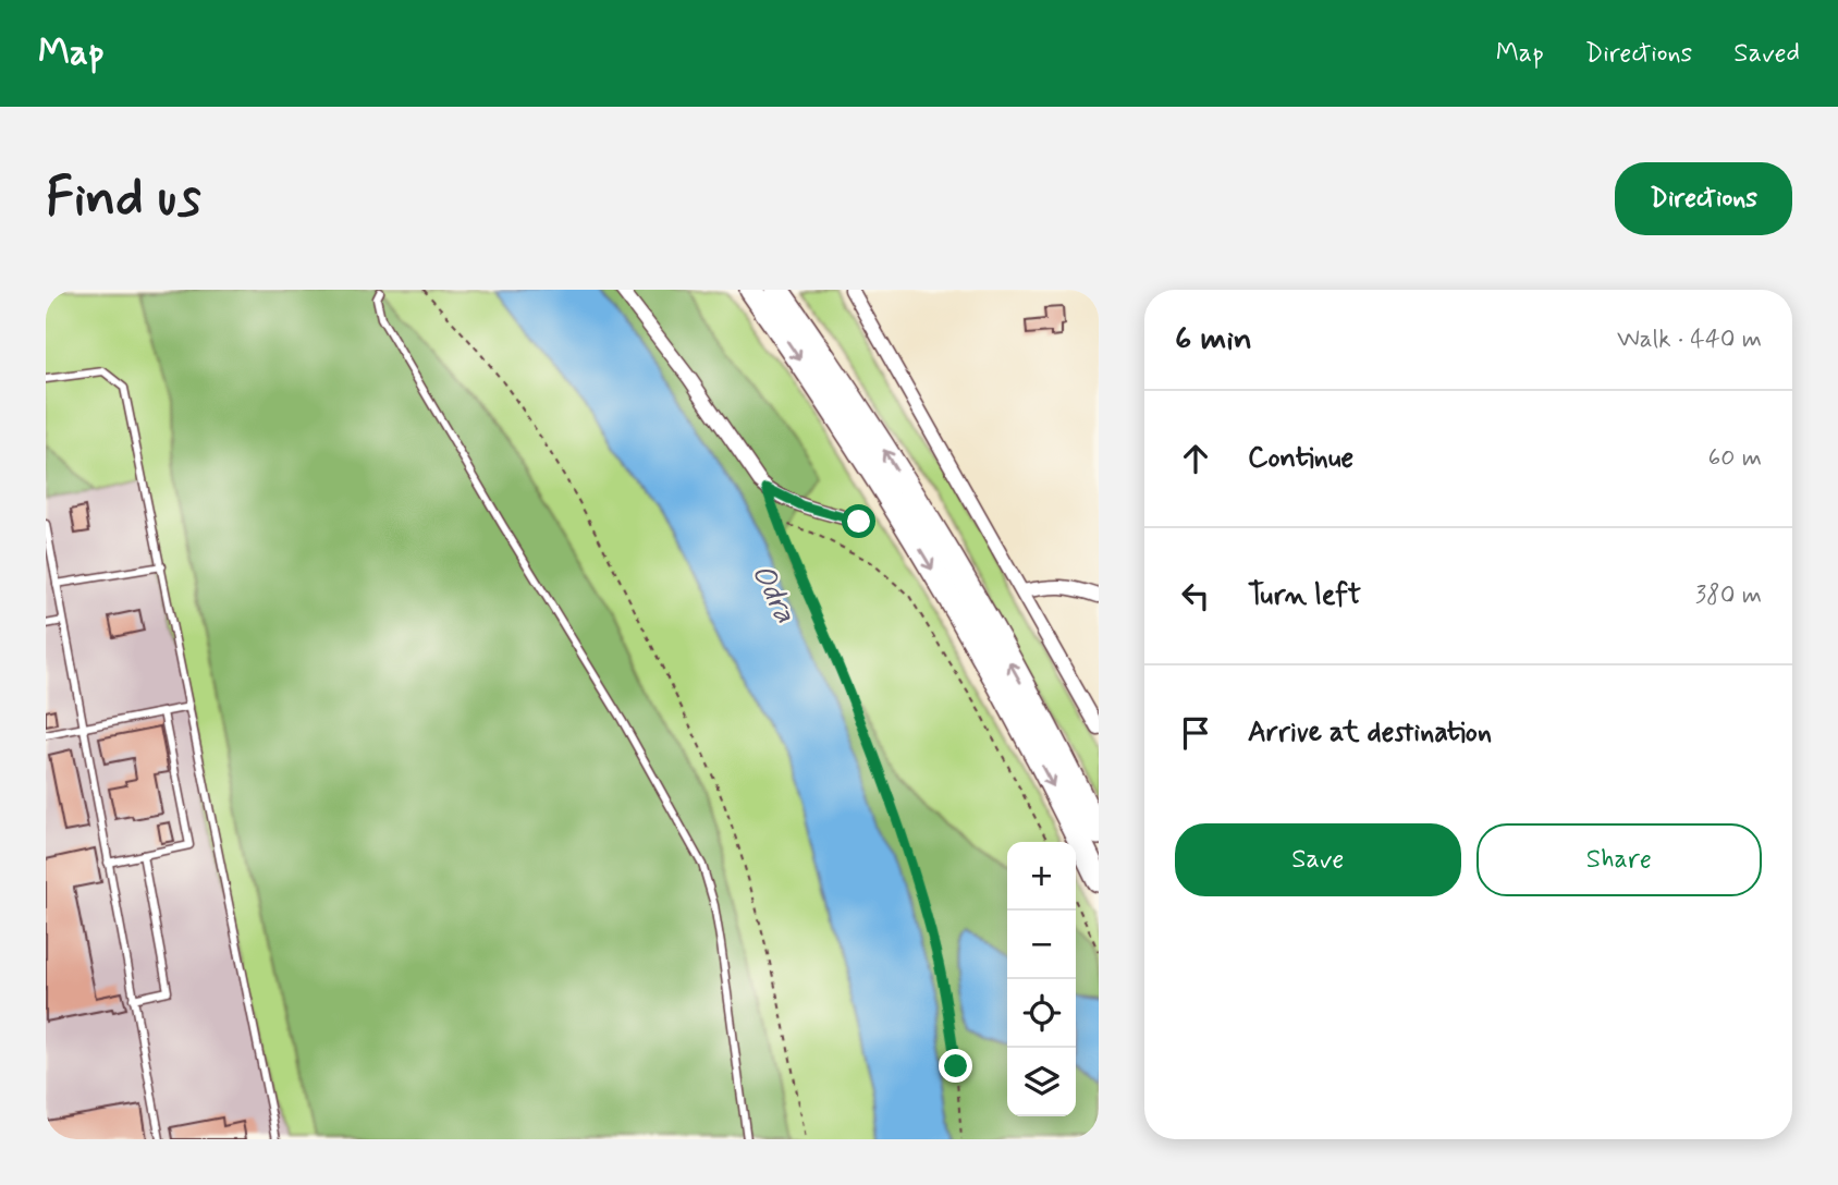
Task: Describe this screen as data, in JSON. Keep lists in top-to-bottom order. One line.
{"water":["Odra"],"page":{"header":"Map","nav":["Map","Directions","Saved"],"buttons":["Directions",["Save","Share"]],"title":"Find us","heading":["6 min","Walk · 440 m"],"list":[["Continue","60 m"],["Turn left","380 m"],"Arrive at destination"],"map_buttons":["+","−"]}}
